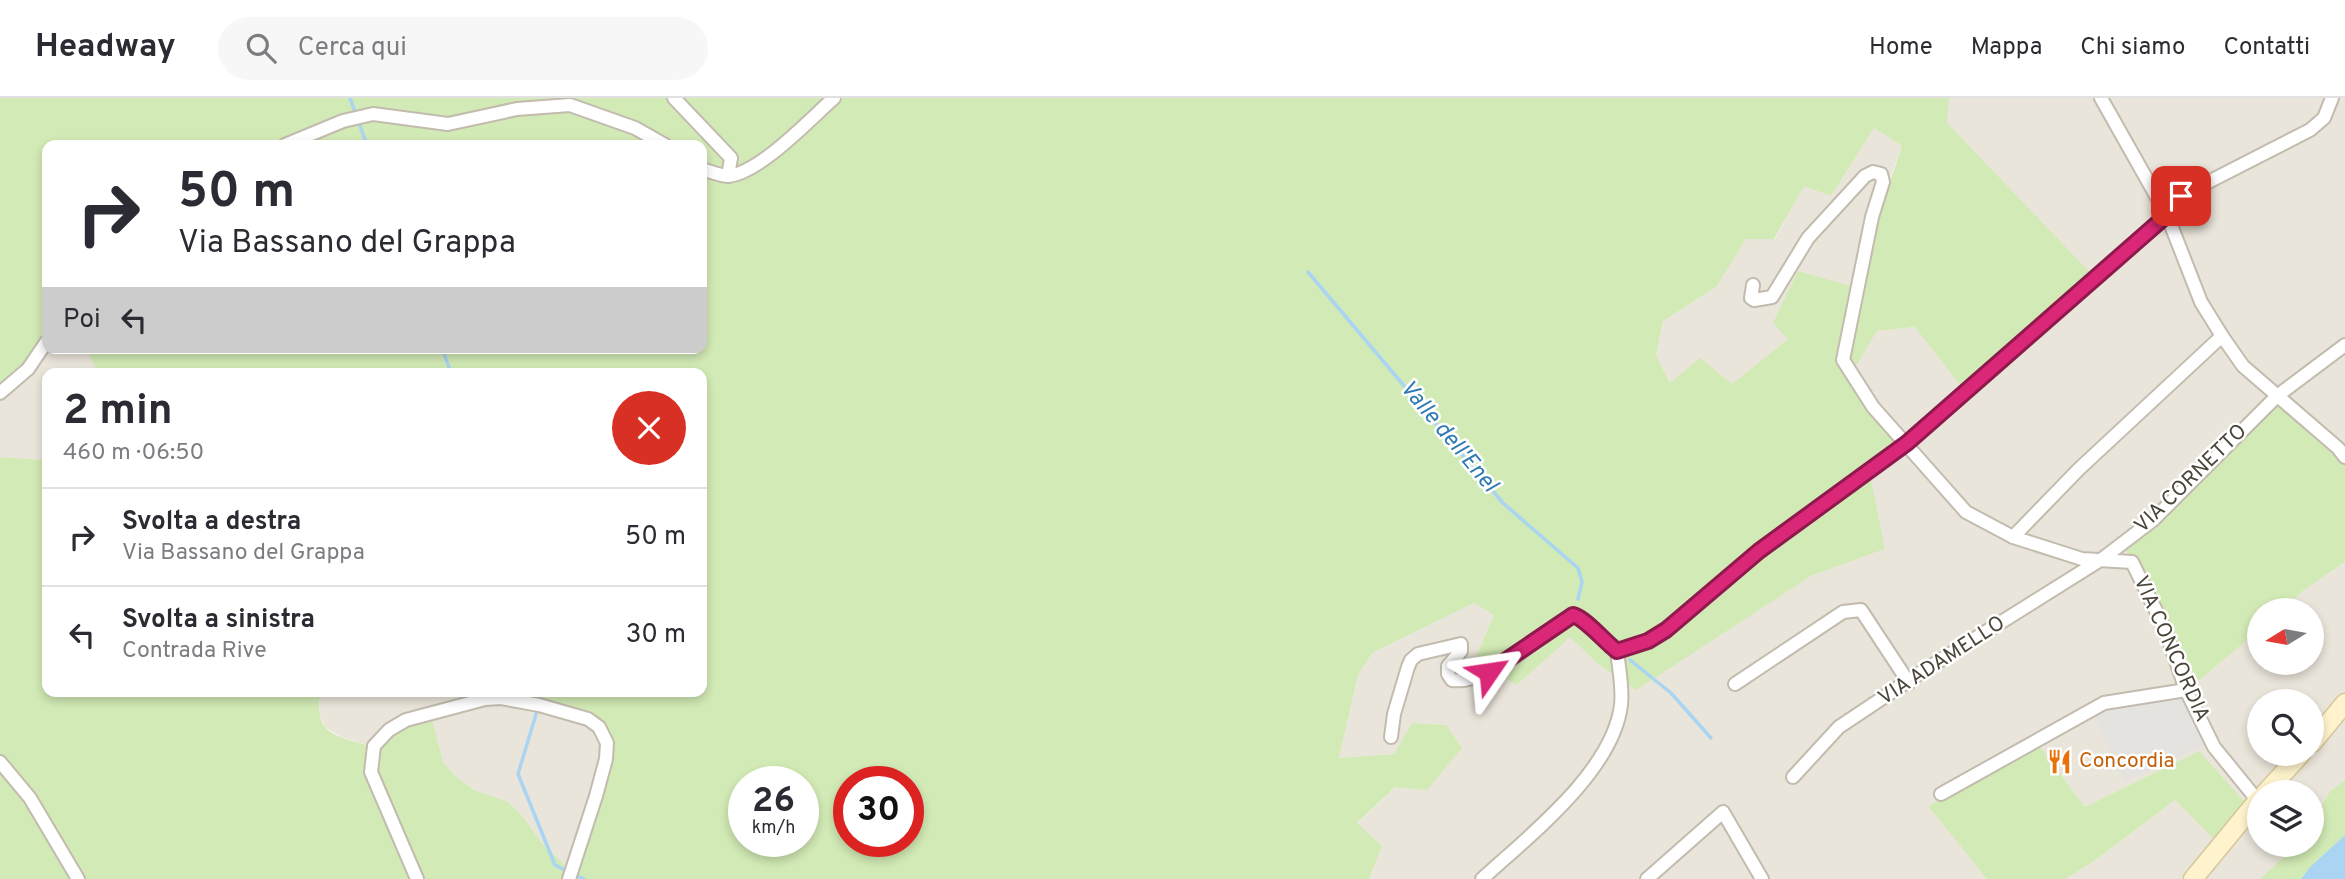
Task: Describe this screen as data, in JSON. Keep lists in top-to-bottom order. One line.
{"streets":{"street":["VIA CORNETTO","VIA CONCORDIA","VIA ADAMELLO"]},"crossings":[["VIA CORNETTO","VIA CONCORDIA"],["VIA CORNETTO","VIA ADAMELLO"],["VIA CONCORDIA","VIA ADAMELLO"]],"water":["Valle dell'Enel"],"places":{"restaurant":["Concordia"]},"north":"left","page":{"header":"Headway","search":"Cerca qui","nav":["Home","Mappa","Chi siamo","Contatti"],"turn":["50 m","Via Bassano del Grappa"],"then":"Poi","heading":["2 min","460 m · 06:50"],"list":[{"name":"Svolta a destra","note":"Via Bassano del Grappa","value":"50 m"},{"name":"Svolta a sinistra","note":"Contrada Rive","value":"30 m"}],"speed":"26 km/h","limit":"30"}}
